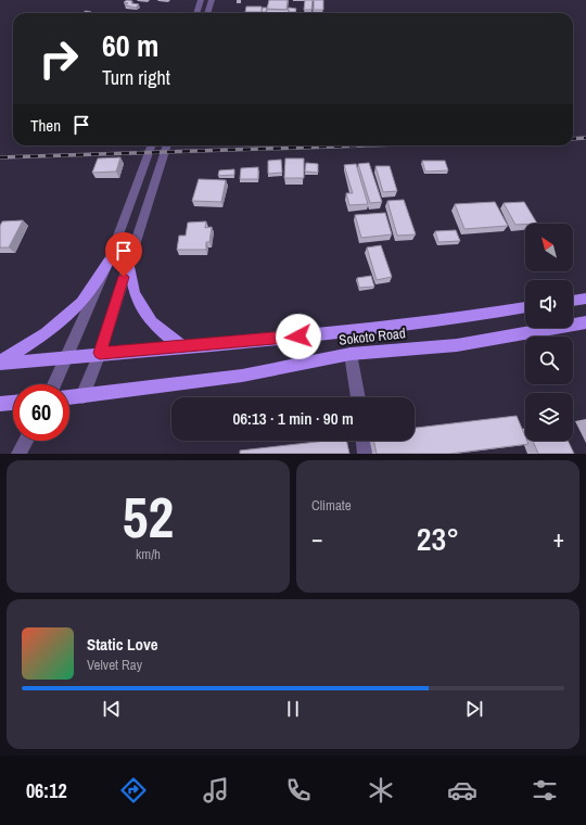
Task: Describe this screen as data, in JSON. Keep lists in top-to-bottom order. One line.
{"streets":{"main road":["Sokoto Road"]},"north":"top left","page":{"turn":["60 m","Turn right"],"then":"Then","limit":"60","trip":"06:13 · 1 min · 90 m","tile":[["52","km/h"],"Climate"],"heat":["−","23°","+"],"song":["Static Love","Velvet Ray"],"tabs":"06:12"}}
